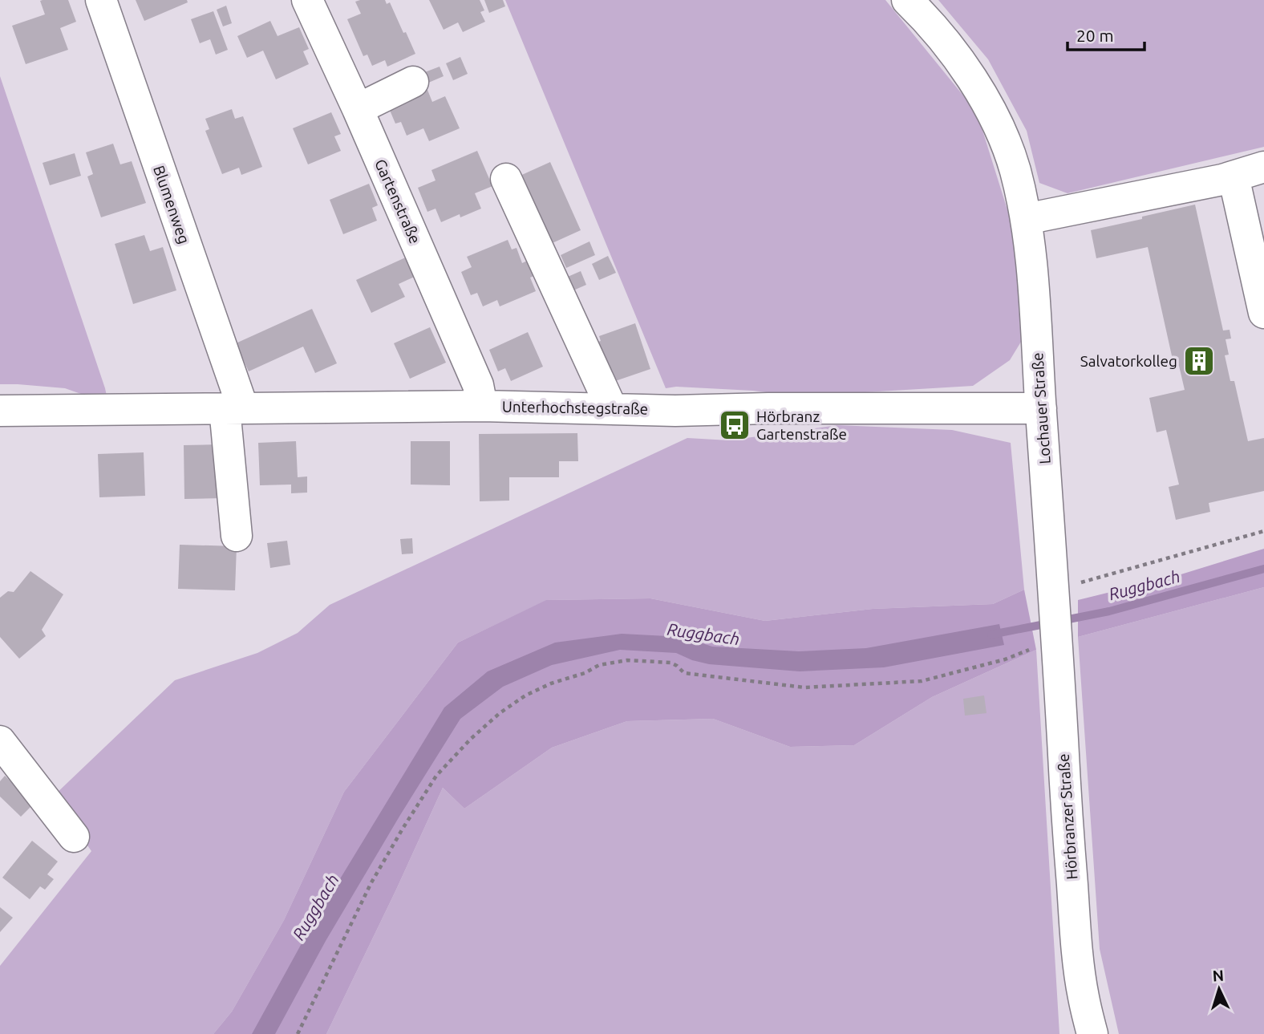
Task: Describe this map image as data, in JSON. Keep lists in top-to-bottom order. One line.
{"streets":{"street":["Gartenstraße","Blumenweg","Unterhochstegstraße","Lochauer Straße","Hörbranzer Straße"]},"crossings":[["Gartenstraße","Unterhochstegstraße"],["Blumenweg","Unterhochstegstraße"],["Unterhochstegstraße","Lochauer Straße"],["Lochauer Straße","Hörbranzer Straße"]],"water":["Ruggbach"],"places":{"building":["Salvatorkolleg"],"bus stop":["Hörbranz Gartenstraße"]},"scale_bar":"20 m","north":"top"}
